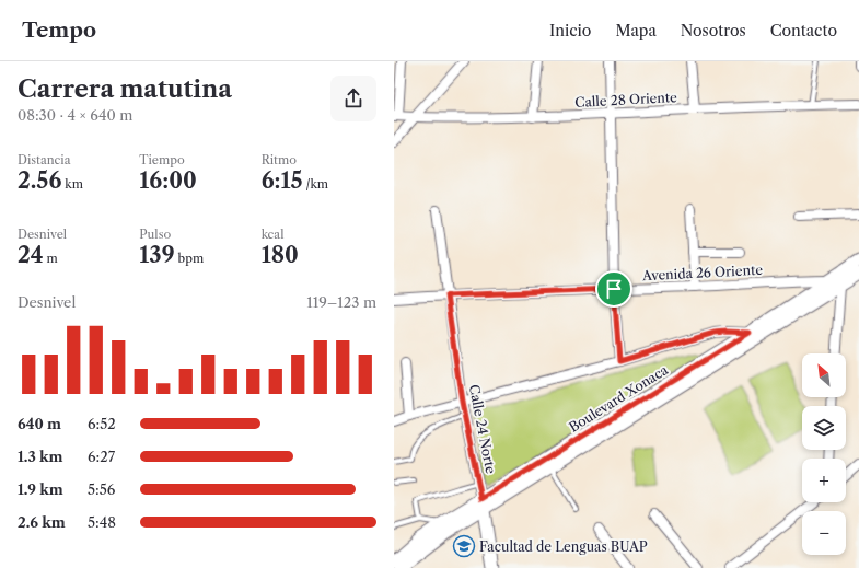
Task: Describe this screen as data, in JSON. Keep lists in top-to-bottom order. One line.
{"streets":{"main road":["Boulevard Xonaca","Calle 24 Norte"],"street":["Calle 28 Oriente","Avenida 26 Oriente"]},"crossings":[["Avenida 26 Oriente","Boulevard Xonaca"],["Avenida 26 Oriente","Calle 24 Norte"],["Boulevard Xonaca","Calle 24 Norte"]],"places":{"school or university":["Facultad de Lenguas BUAP"]},"north":"top left","page":{"header":"Tempo","nav":["Inicio","Mapa","Nosotros","Contacto"],"heading":["Carrera matutina","08:30 · 4 × 640 m"],"stats":[["Distancia","2.56 km"],["Tiempo","16:00"],["Ritmo","6:15 /km"],["Desnivel","24 m"],["Pulso","139 bpm"],["kcal","180"]],"chart":["Desnivel","119–123 m"],"map_buttons":["+","−"],"list":[{"name":"640 m","note":"6:52"},{"name":"1.3 km","note":"6:27"},{"name":"1.9 km","note":"5:56"},{"name":"2.6 km","note":"5:48"}]}}
